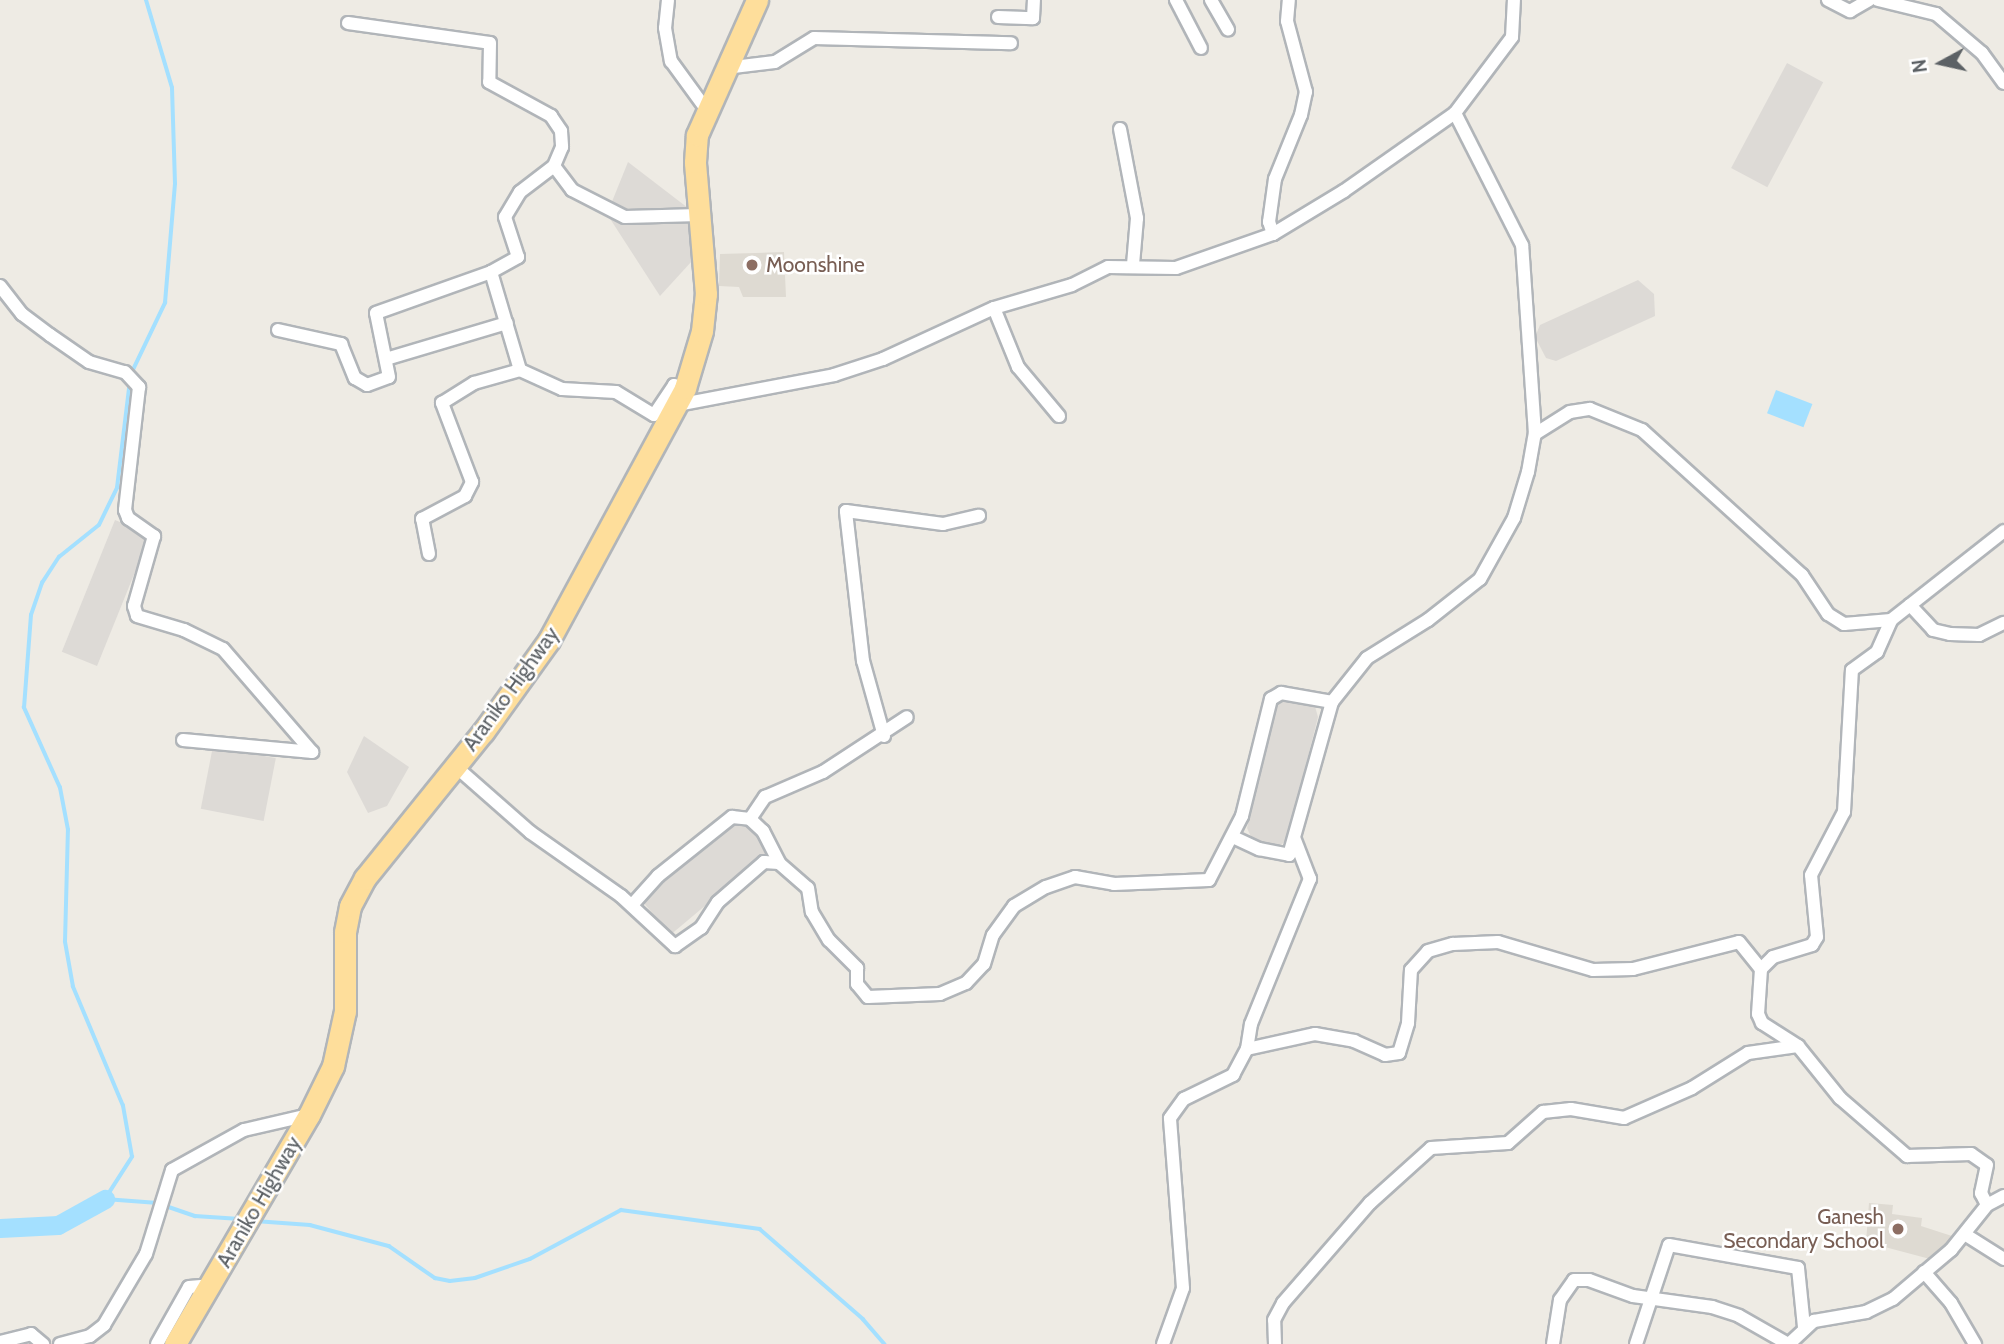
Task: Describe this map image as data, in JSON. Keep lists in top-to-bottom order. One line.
{"streets":{"highway":["Araniko Highway"]},"places":["Moonshine","Ganesh Secondary School"],"north":"left"}
